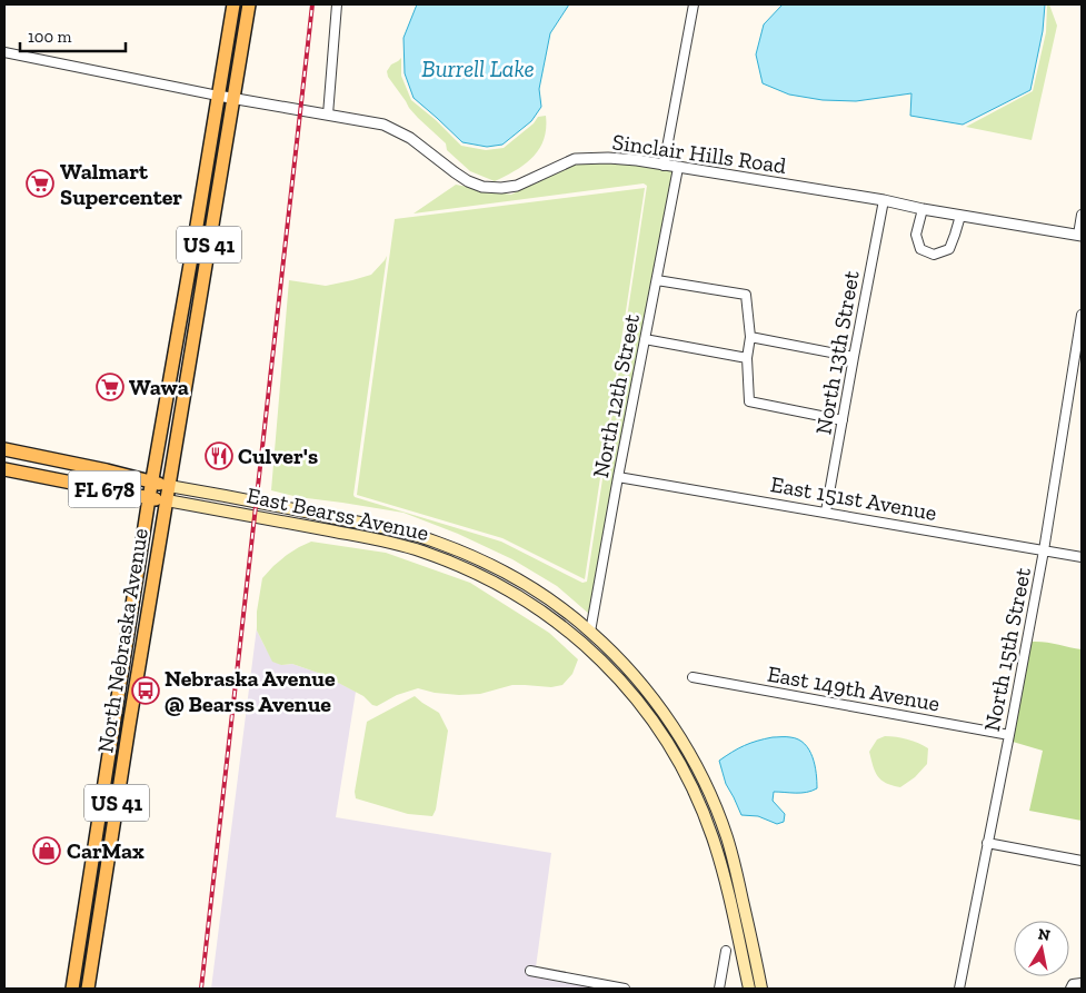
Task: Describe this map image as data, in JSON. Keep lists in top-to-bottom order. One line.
{"streets":{"main road":["US 41","FL 678","East Bearss Avenue","North Nebraska Avenue"],"street":["Sinclair Hills Road","North 13th Street","North 12th Street","East 151st Avenue","North 15th Street","East 149th Avenue"]},"crossings":[["Sinclair Hills Road","North 13th Street"],["Sinclair Hills Road","North 12th Street"],["Sinclair Hills Road","North Nebraska Avenue"],["North 13th Street","East 151st Avenue"],["North 12th Street","East 151st Avenue"],["North 12th Street","East Bearss Avenue"],["East 151st Avenue","North 15th Street"],["East Bearss Avenue","North Nebraska Avenue"],["North 15th Street","East 149th Avenue"]],"water":["Burrell Lake"],"places":{"supermarket":["Walmart Supercenter","Wawa"],"restaurant":["Culver's"],"bus stop":["Nebraska Avenue @ Bearss Avenue"],"shop":["CarMax"]},"scale_bar":"100 m","north":"top"}
